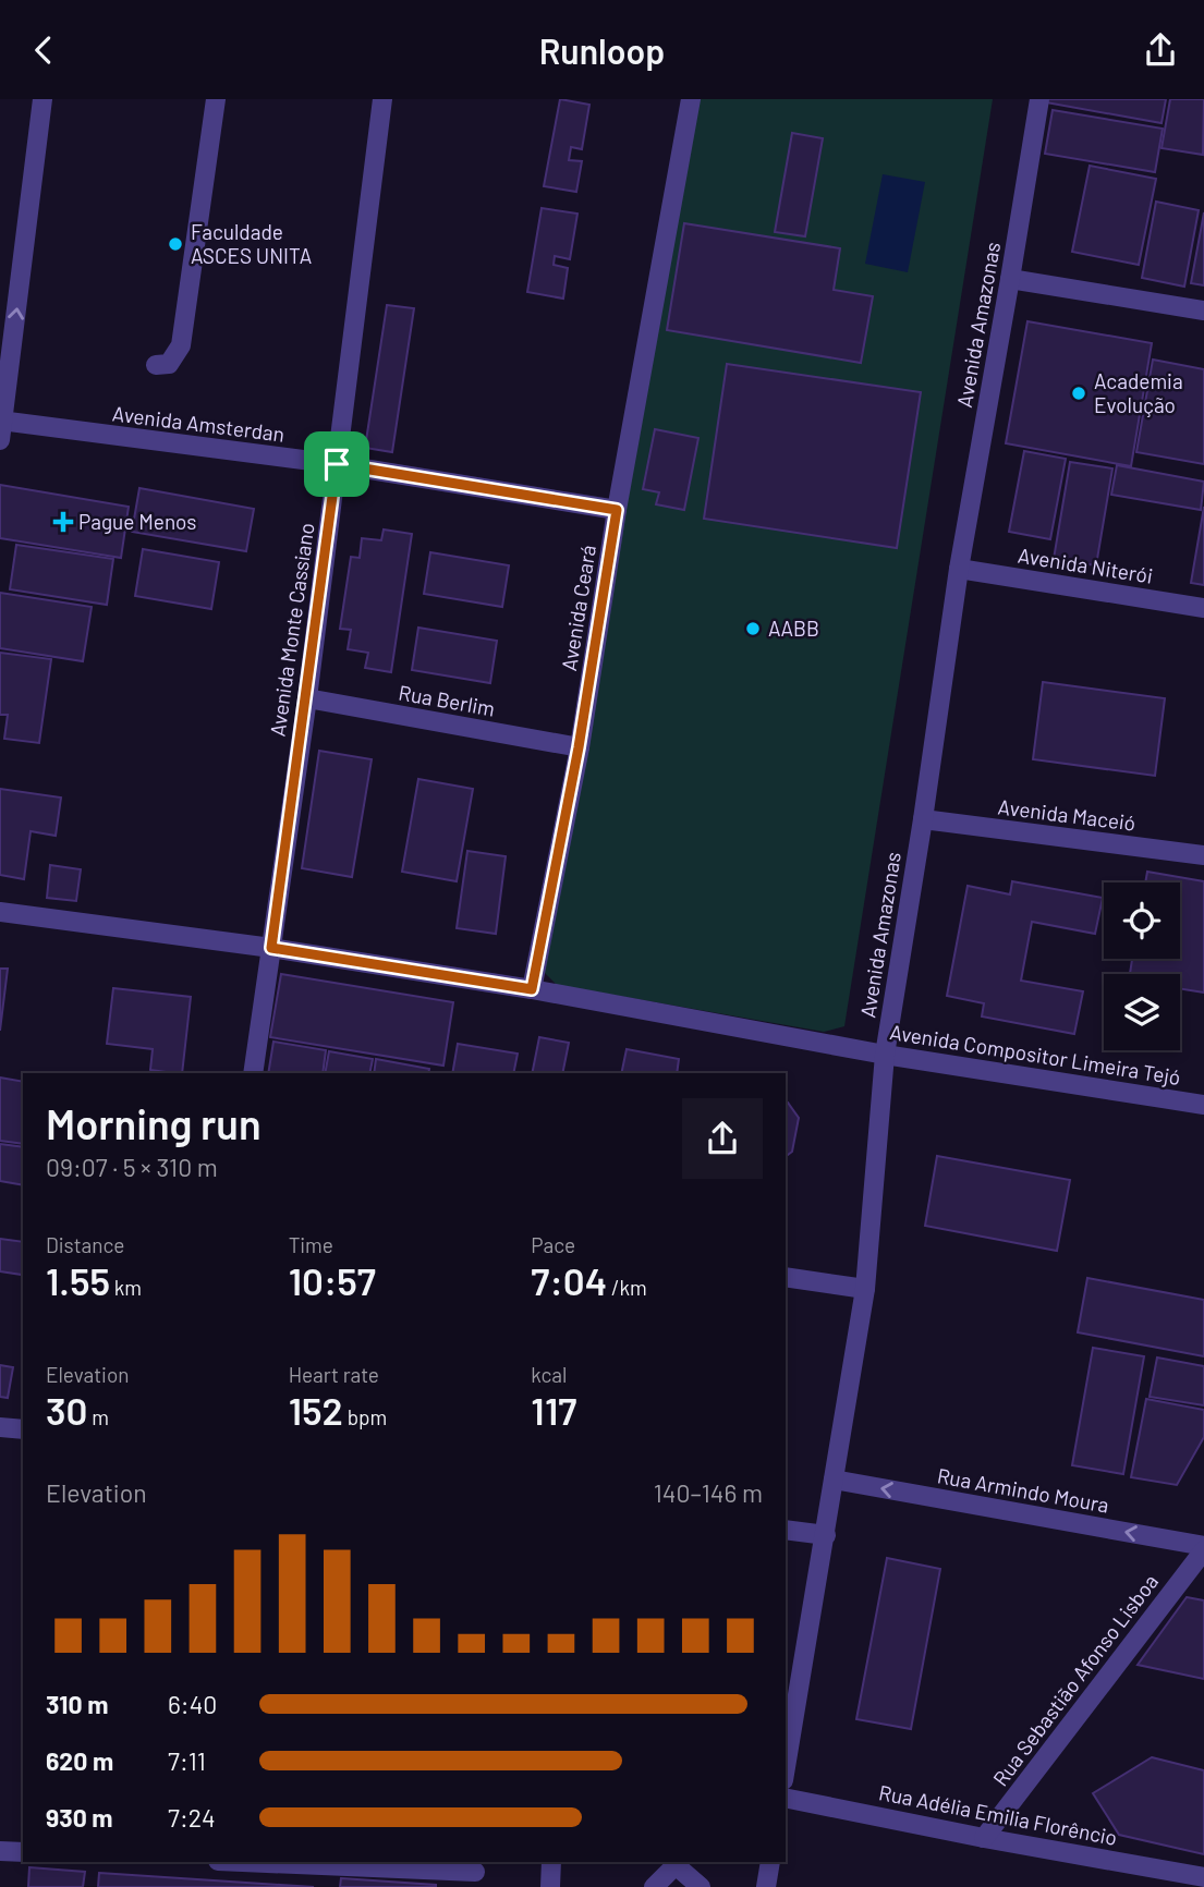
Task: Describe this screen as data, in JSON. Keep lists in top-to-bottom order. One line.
{"streets":{"street":["Avenida Amazonas","Avenida Amsterdan","Avenida Niterói","Avenida Ceará","Avenida Monte Cassiano","Rua Berlim","Avenida Maceió","Avenida Compositor Limeira Tejó","Rua Armindo Moura","Rua Sebastião Afonso Lisboa","Rua Adélia Emilia Florêncio"]},"crossings":[["Avenida Amazonas","Avenida Niterói"],["Avenida Amazonas","Avenida Maceió"],["Avenida Amazonas","Avenida Compositor Limeira Tejó"],["Avenida Amazonas","Rua Armindo Moura"],["Avenida Amsterdan","Avenida Ceará"],["Avenida Amsterdan","Avenida Monte Cassiano"],["Avenida Ceará","Rua Berlim"],["Avenida Ceará","Avenida Compositor Limeira Tejó"],["Avenida Monte Cassiano","Rua Berlim"],["Avenida Monte Cassiano","Avenida Compositor Limeira Tejó"],["Rua Armindo Moura","Rua Sebastião Afonso Lisboa"],["Rua Sebastião Afonso Lisboa","Rua Adélia Emilia Florêncio"]],"one_way":["Rua Armindo Moura"],"places":{"other":["Faculdade ASCES UNITA","Academia Evolução","AABB"],"health":["Pague Menos"]},"page":{"header":"Runloop","heading":["Morning run","09:07 · 5 × 310 m"],"stats":[["Distance","1.55 km"],["Time","10:57"],["Pace","7:04 /km"],["Elevation","30 m"],["Heart rate","152 bpm"],["kcal","117"]],"chart":["Elevation","140–146 m"],"list":[{"name":"310 m","note":"6:40"},{"name":"620 m","note":"7:11"},{"name":"930 m","note":"7:24"}]}}
